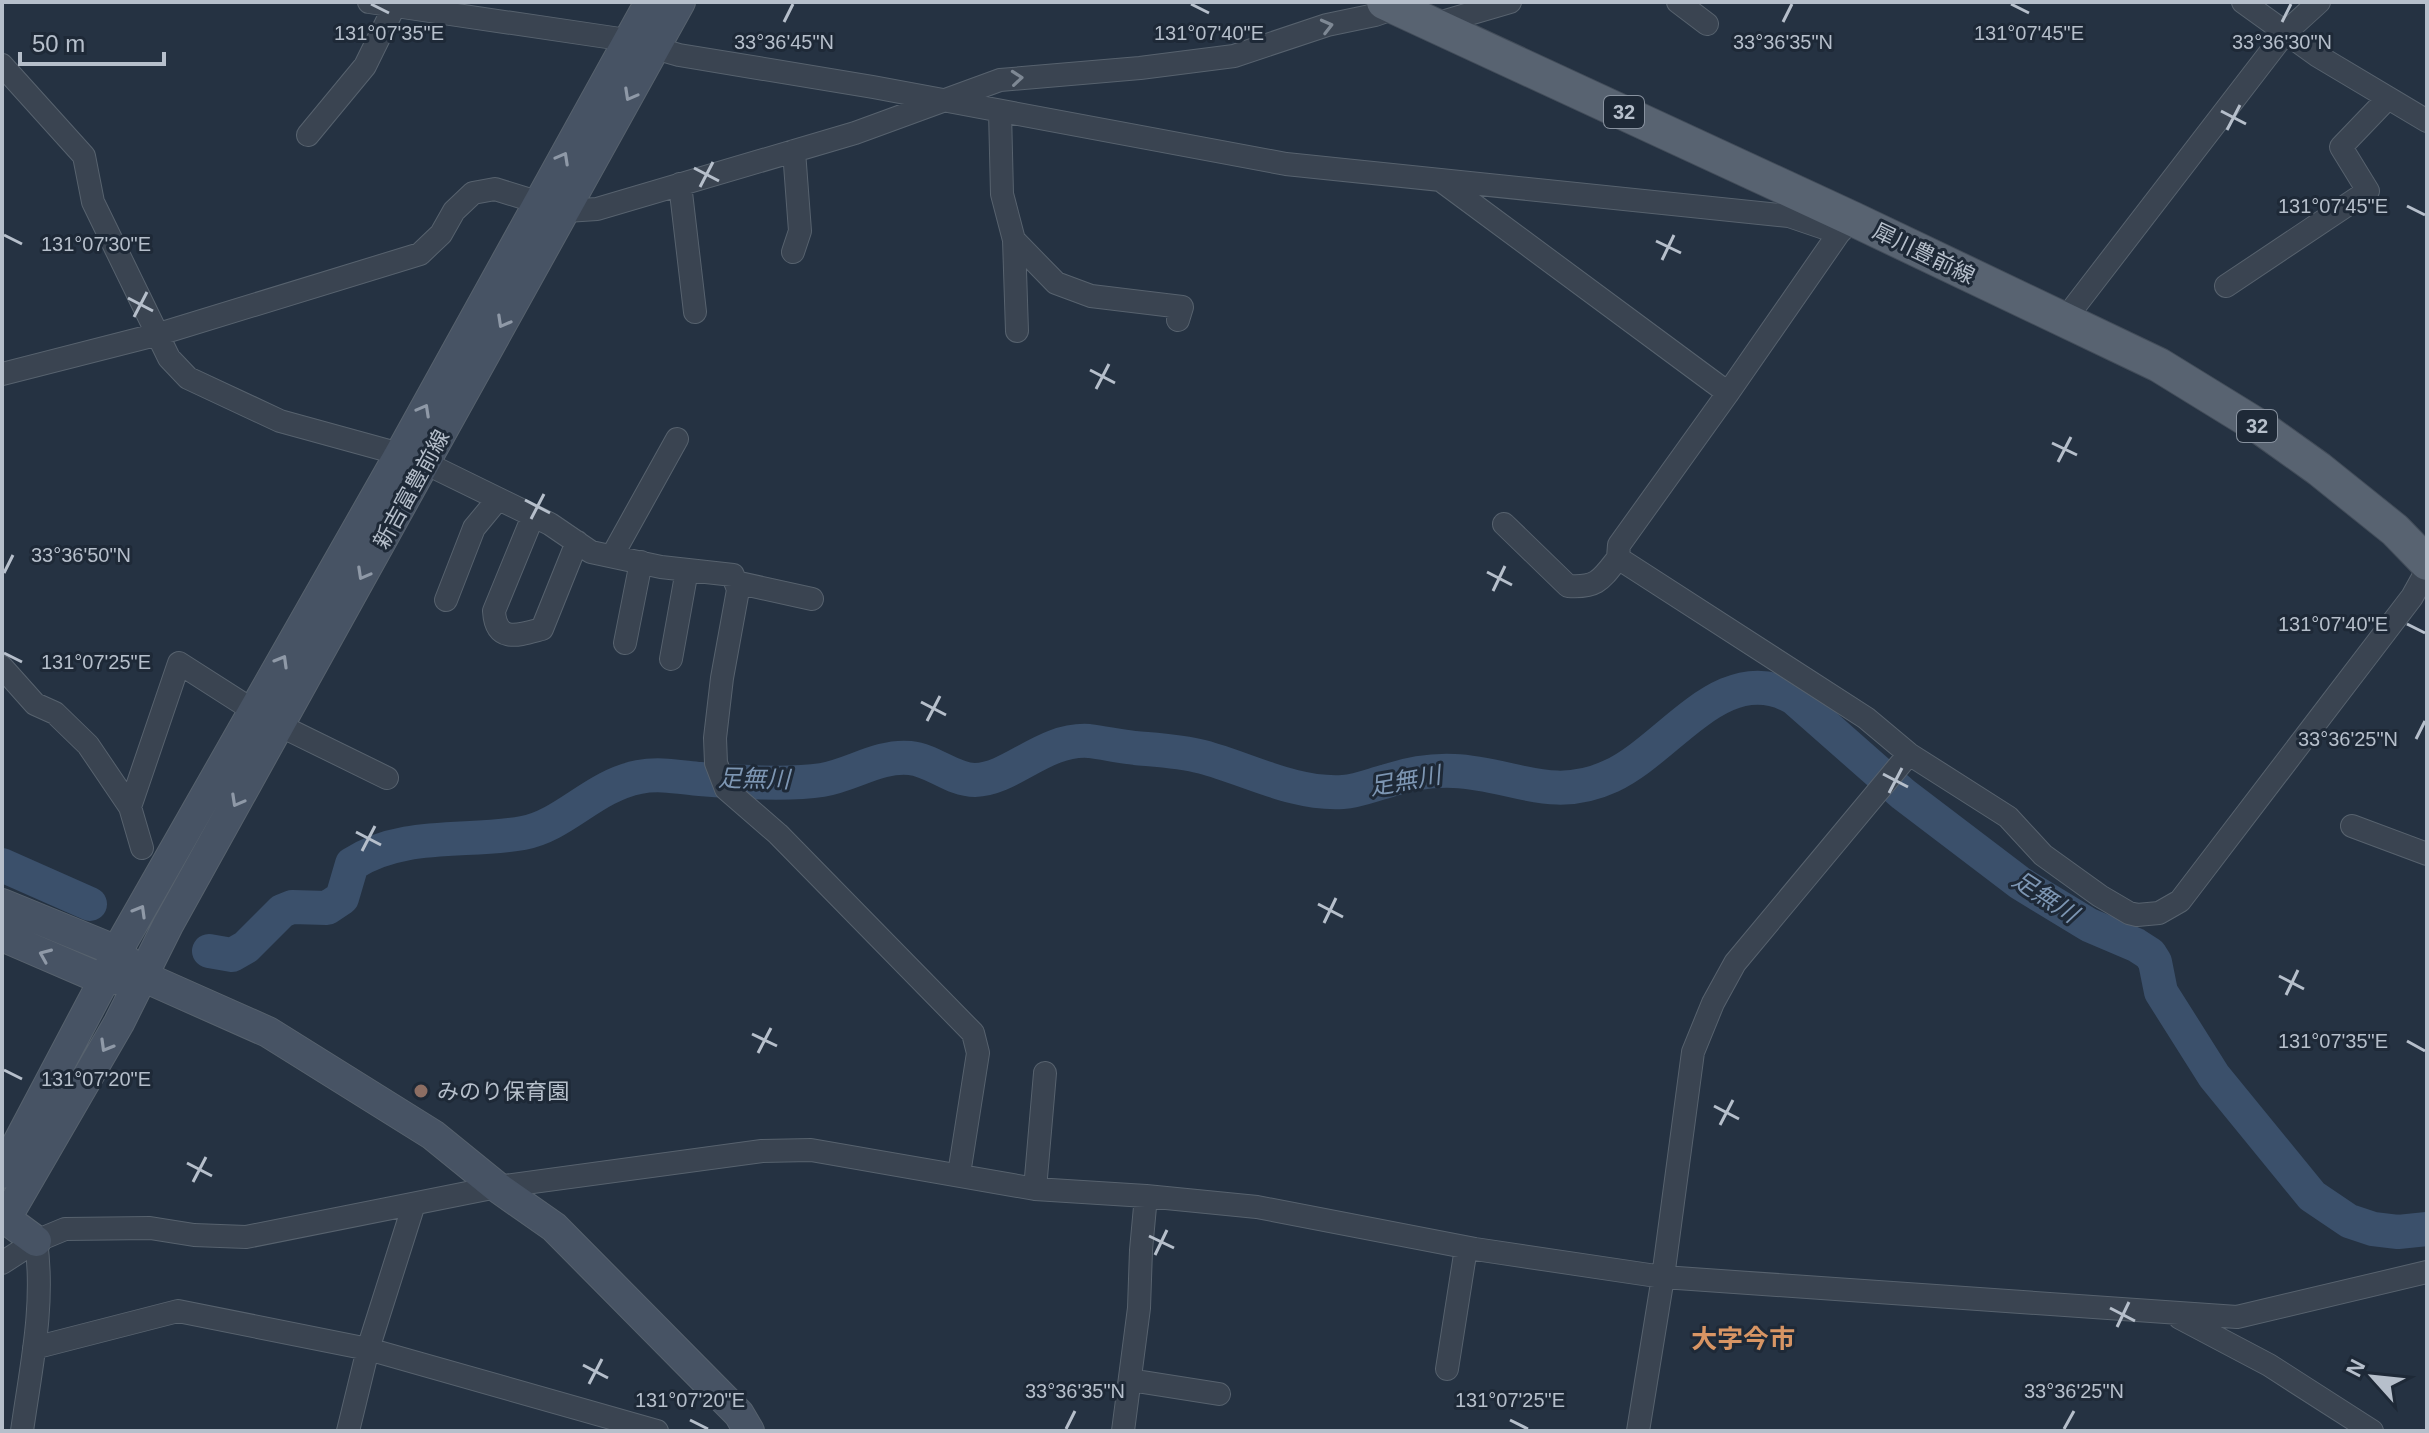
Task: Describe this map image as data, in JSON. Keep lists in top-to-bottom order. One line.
{"streets":{"main road":["32","犀川豊前線","新吉富豊前線"]},"districts":["大字今市"],"water":["足無川"],"places":["みのり保育園"],"scale_bar":"50 m","north":"top left","coordinates":["131°07'35\"E","131°07'40\"E","131°07'45\"E","33°36'45\"N","33°36'35\"N","33°36'30\"N","131°07'30\"E","33°36'50\"N","131°07'25\"E","33°36'25\"N","131°07'20\"E"]}
